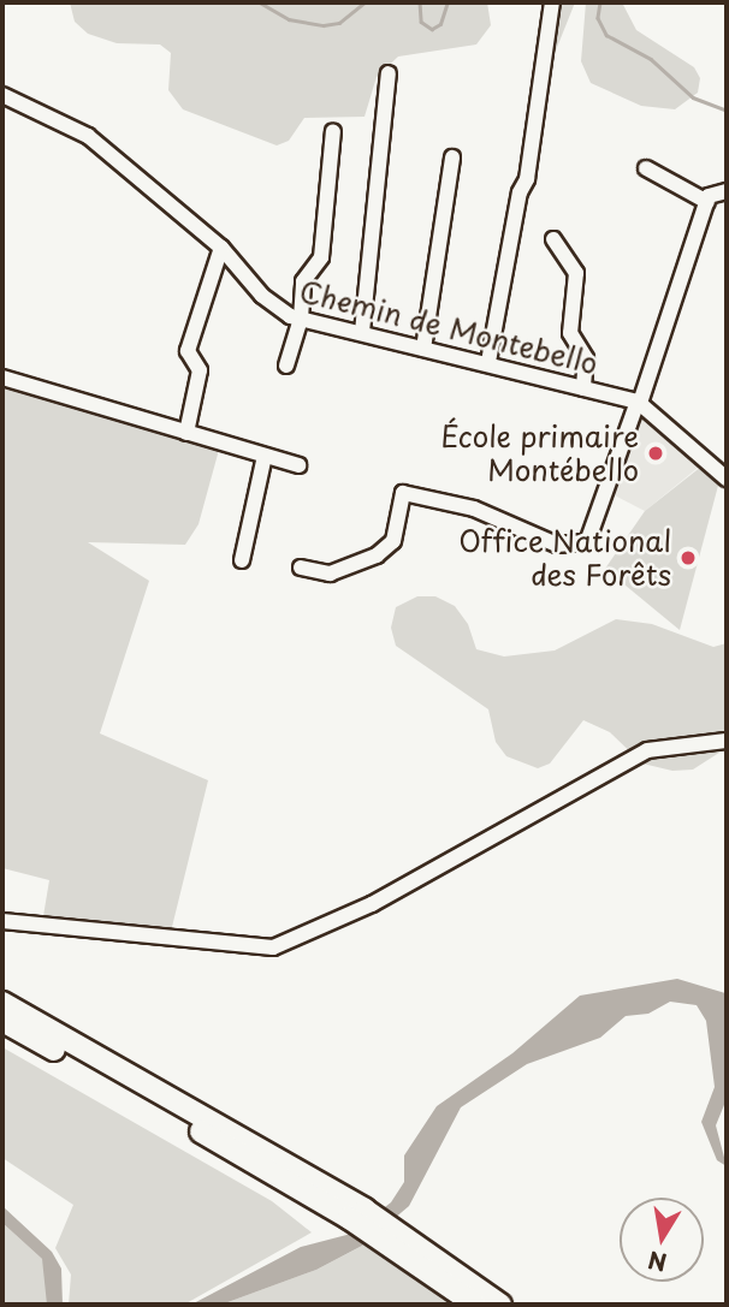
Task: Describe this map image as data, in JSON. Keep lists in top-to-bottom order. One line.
{"streets":{"street":["Chemin de Montebello"]},"places":["École primaire Montébello","Office National des Forêts"],"north":"bottom"}
